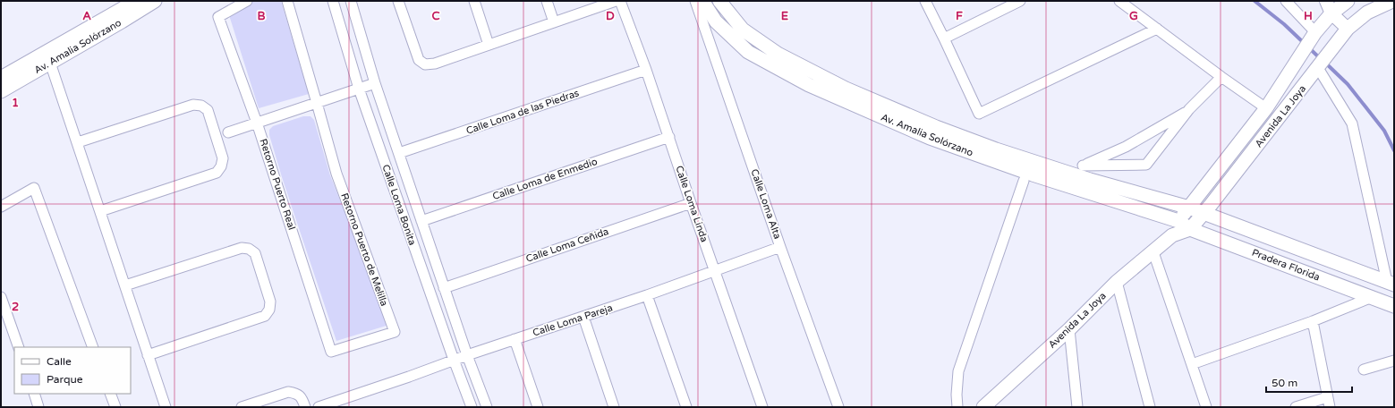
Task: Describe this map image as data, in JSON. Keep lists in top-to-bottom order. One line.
{"streets":{"main road":["Av. Amalia Solórzano","Avenida La Joya","Pradera Florida"],"street":["Calle Loma de las Piedras","Calle Loma de Enmedio","Retorno Puerto Real","Calle Loma Linda","Calle Loma Alta","Calle Loma Bonita","Calle Loma Ceñida","Retorno Puerto de Melilla","Calle Loma Pareja"]},"crossings":[["Av. Amalia Solórzano","Avenida La Joya"],["Av. Amalia Solórzano","Pradera Florida"],["Calle Loma de las Piedras","Calle Loma Linda"],["Calle Loma de las Piedras","Calle Loma Bonita"],["Avenida La Joya","Pradera Florida"],["Calle Loma de Enmedio","Calle Loma Linda"],["Calle Loma de Enmedio","Calle Loma Bonita"],["Retorno Puerto Real","Retorno Puerto de Melilla"],["Calle Loma Linda","Calle Loma Ceñida"],["Calle Loma Linda","Calle Loma Pareja"],["Calle Loma Alta","Calle Loma Pareja"],["Calle Loma Bonita","Calle Loma Ceñida"],["Calle Loma Bonita","Calle Loma Pareja"]],"legend":["Calle","Parque"],"scale_bar":"50 m","grid":{"columns":["A","B","C","D","E","F","G","H"],"rows":["1","2"]}}
